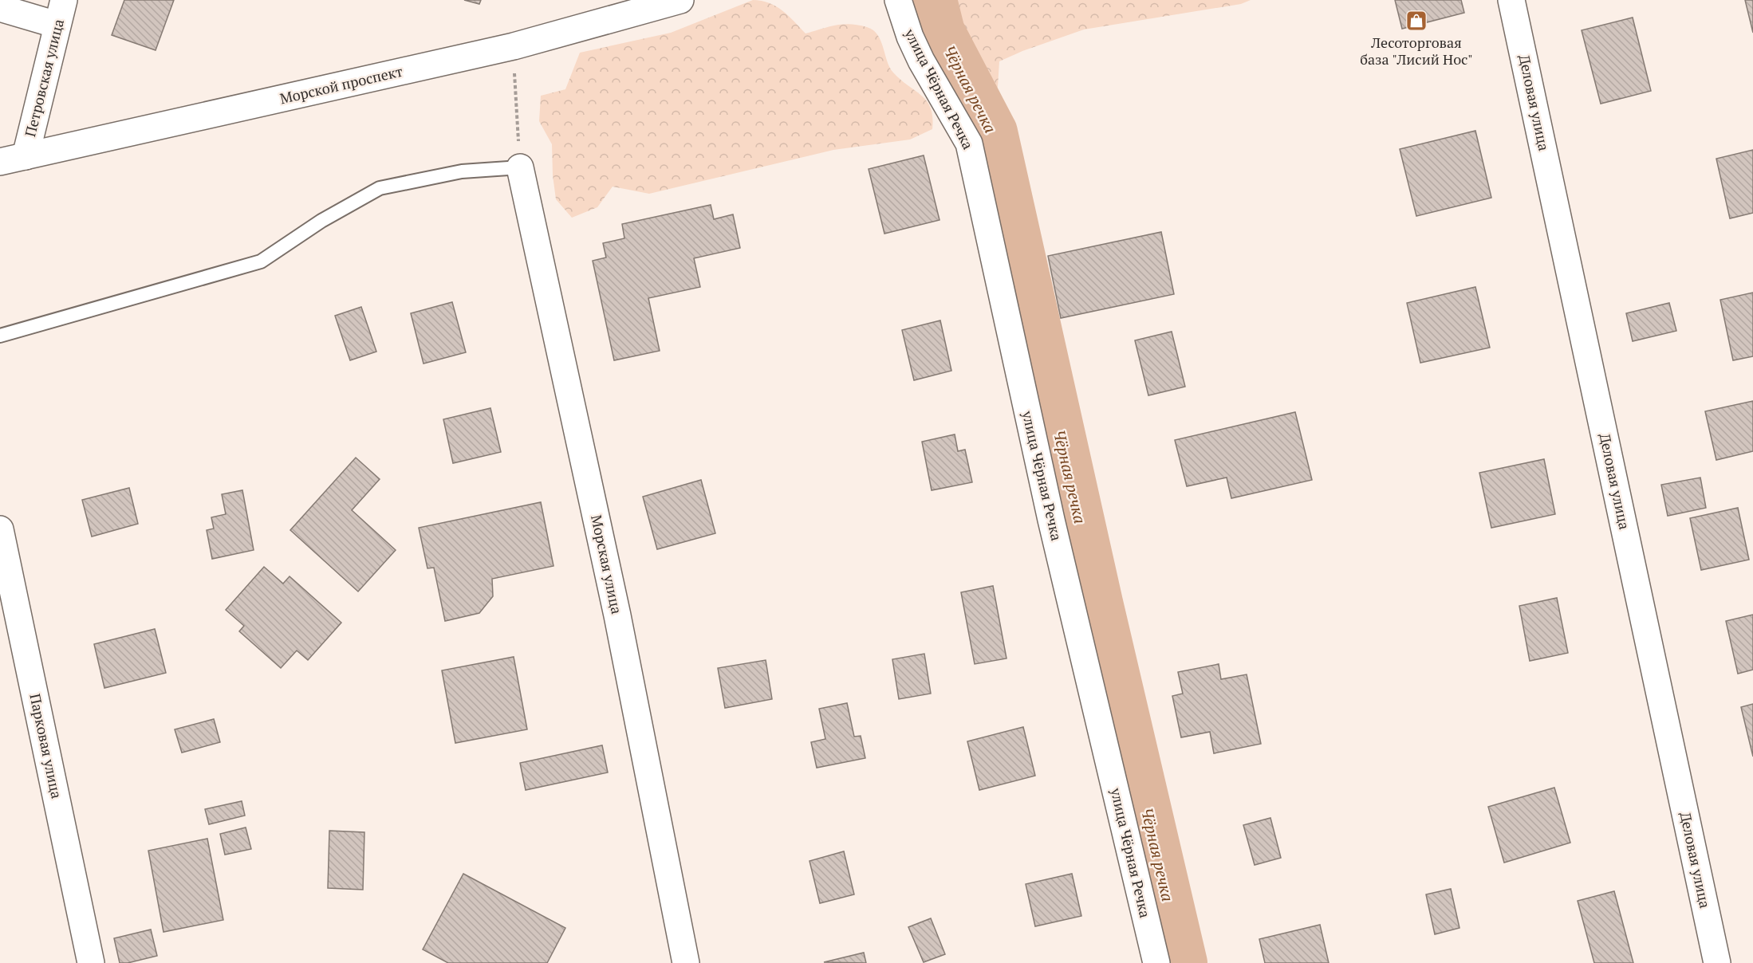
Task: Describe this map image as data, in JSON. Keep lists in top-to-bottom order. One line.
{"streets":{"street":["Петровская улица","Морской проспект","улица Чёрная Речка","Деловая улица","Морская улица","Парковая улица"]},"crossings":[["Петровская улица","Морской проспект"]],"water":["Чёрная речка"],"places":{"shop":["Лесоторговая база \"Лисий Нос\""]}}
